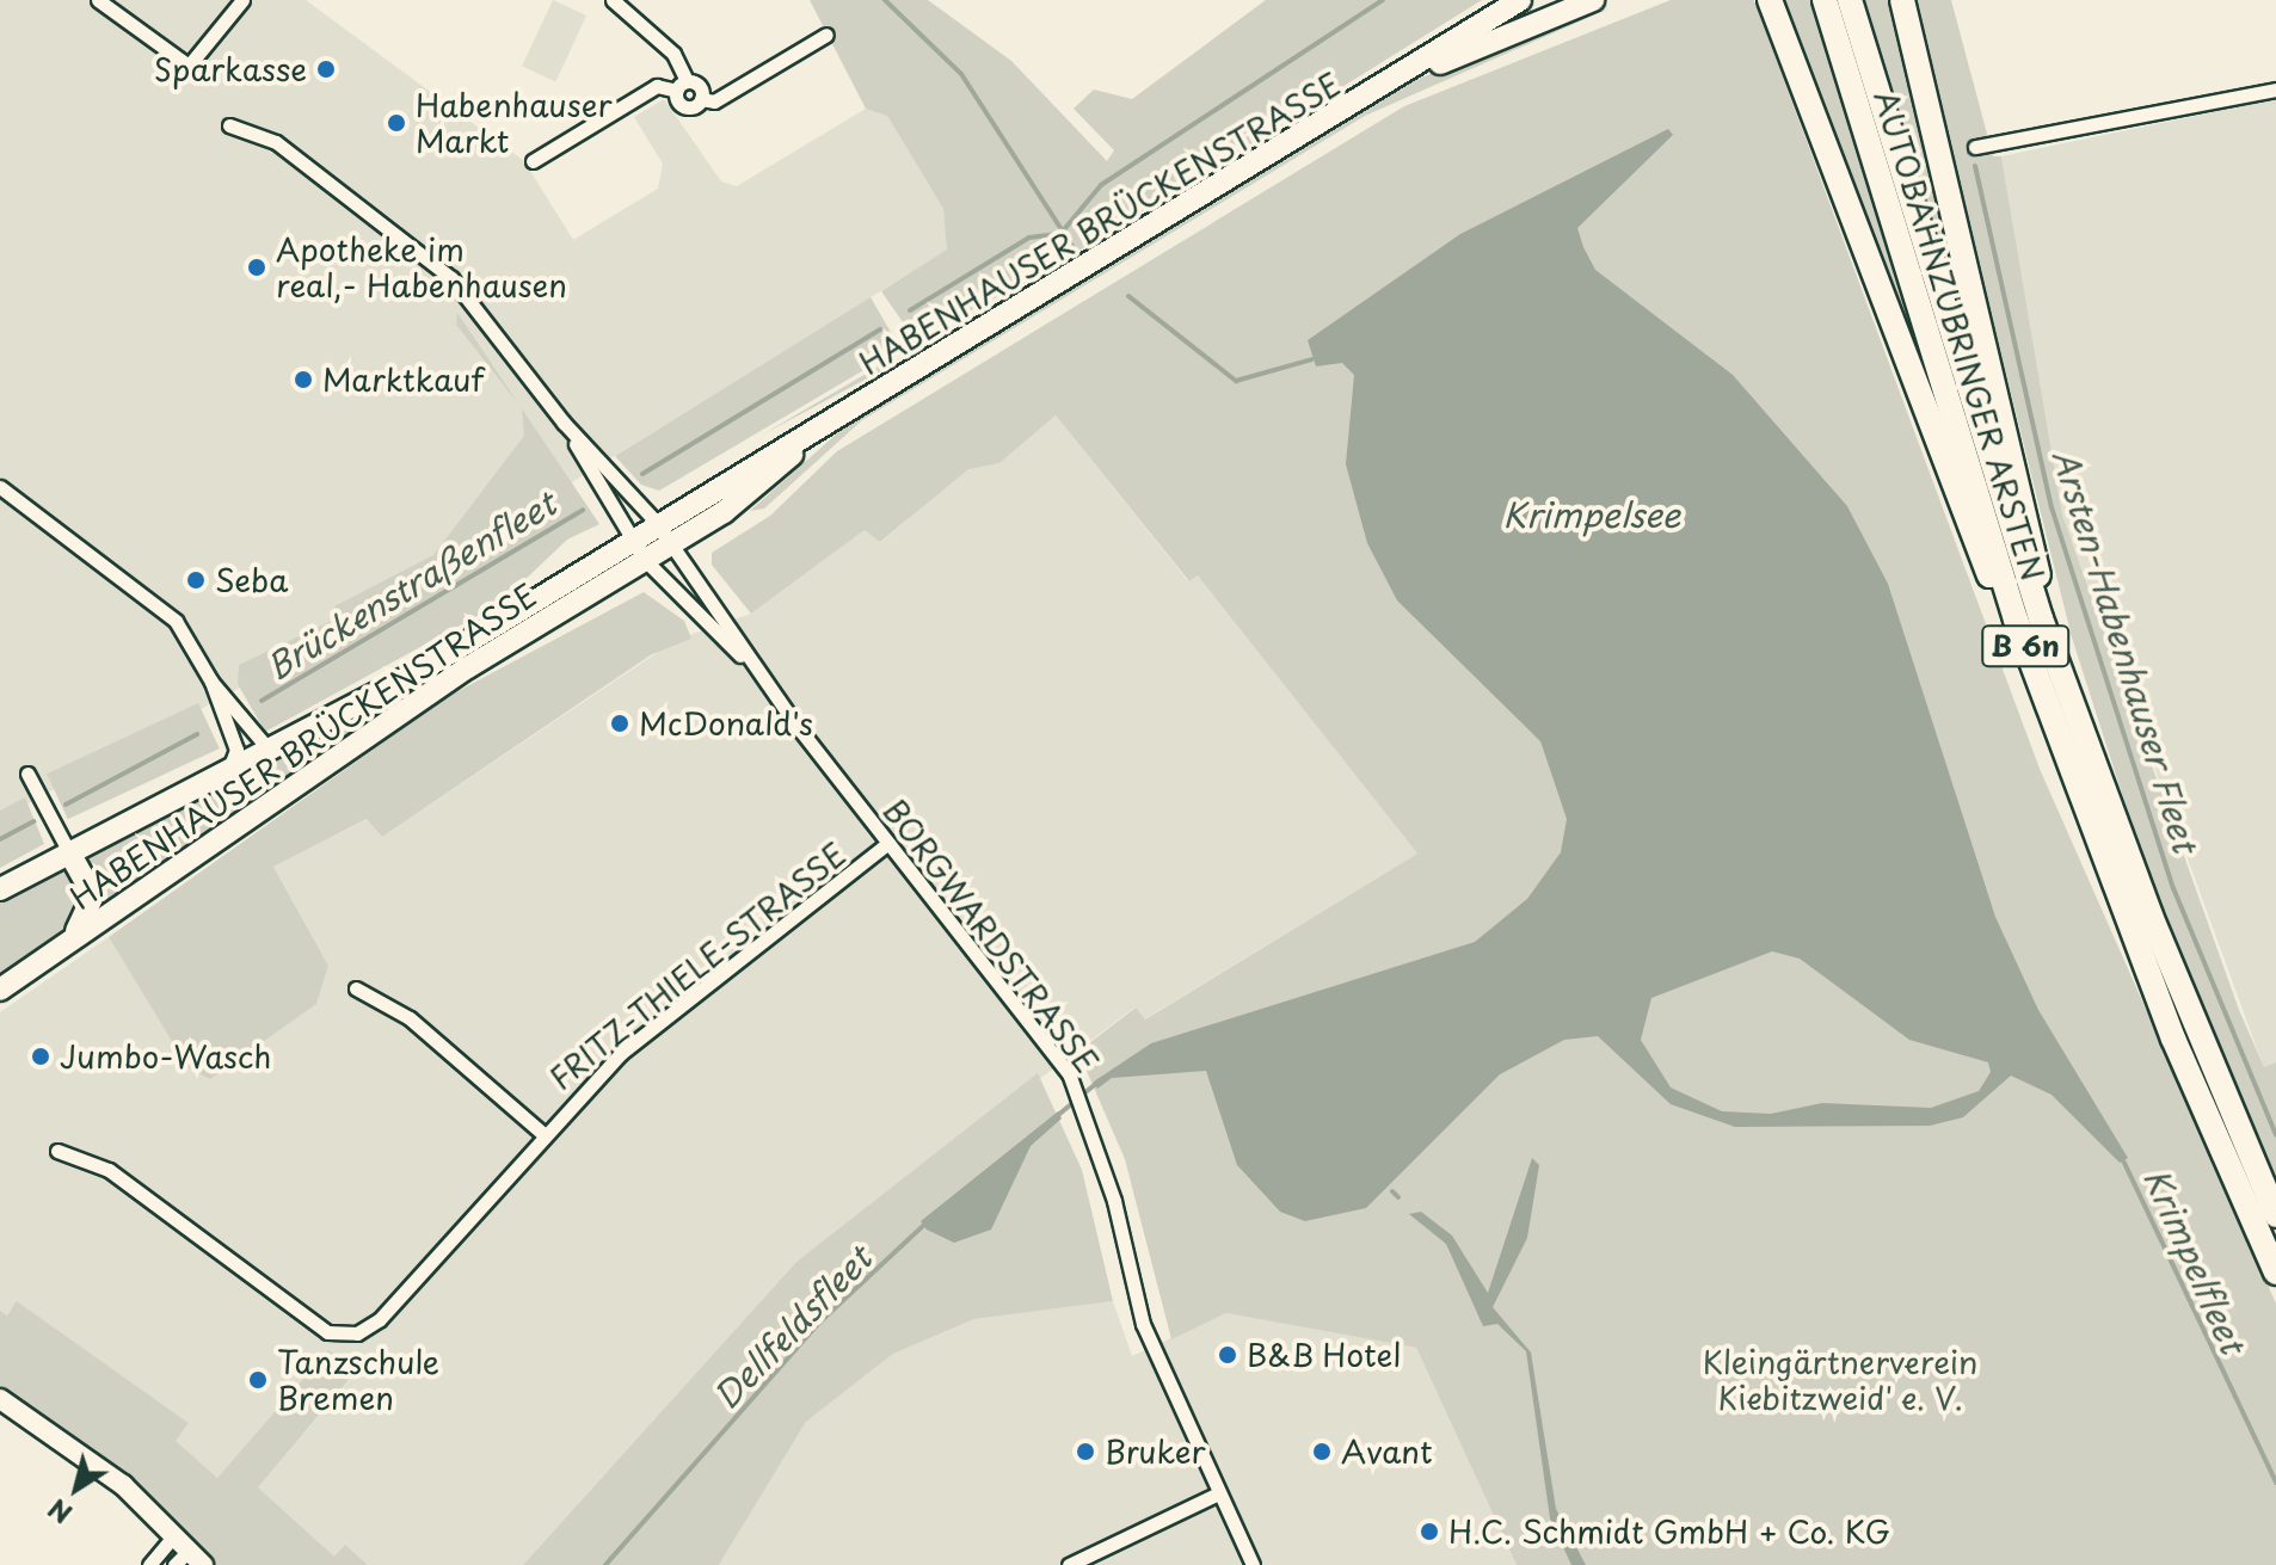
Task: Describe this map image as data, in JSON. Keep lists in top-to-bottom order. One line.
{"streets":{"highway":["AUTOBAHNZUBRINGER ARSTEN","B 6n"],"main road":["HABENHAUSER BRÜCKENSTRASSE"],"street":["BORGWARDSTRASSE","FRITZ-THIELE-STRASSE"]},"crossings":[["HABENHAUSER BRÜCKENSTRASSE","BORGWARDSTRASSE"],["BORGWARDSTRASSE","FRITZ-THIELE-STRASSE"]],"water":["Krimpelsee","Brückenstraßenfleet","Arsten-Habenhauser Fleet","Krimpelfleet","Dellfeldsfleet"],"parks":["Kleingärtnerverein Kiebitzweid' e. V."],"places":["Sparkasse","Habenhauser Markt","Apotheke im real,- Habenhausen","Marktkauf","Seba","McDonald's","Jumbo-Wasch","B&B Hotel","Tanzschule Bremen","Bruker","Avant","H.C. Schmidt GmbH + Co. KG"],"north":"bottom left"}
